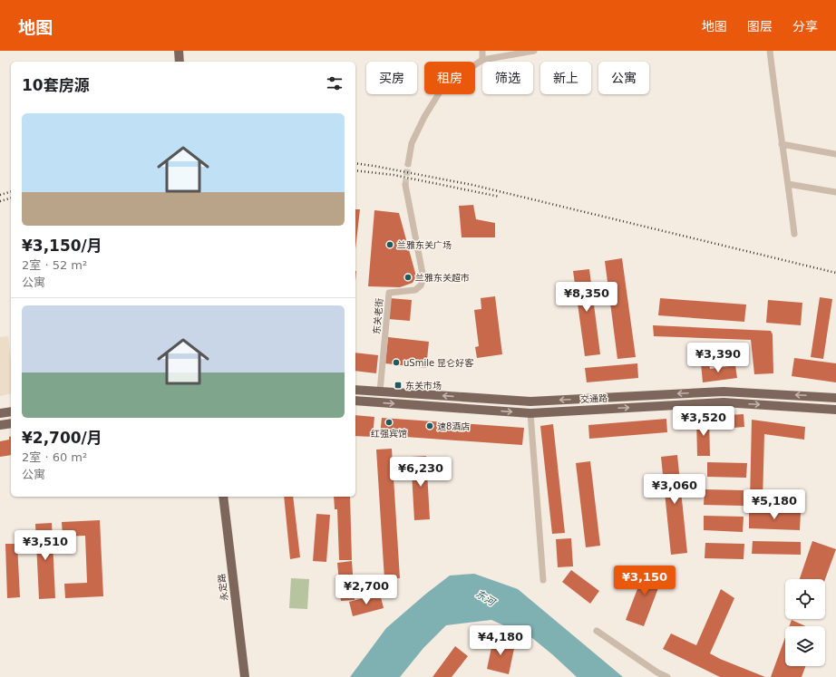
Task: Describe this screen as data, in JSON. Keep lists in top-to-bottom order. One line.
{"streets":{"main road":["交通路","永定路"],"street":["东关老街"]},"crossings":[["东关老街","交通路"]],"water":["东河"],"places":{"other":["兰雅东关广场","兰雅东关超市","uSmile 昆仑好客","红强宾馆","速8酒店"],"transit":["东关市场"]},"page":{"header":"地图","nav":["地图","图层","分享"],"chip":["买房","租房","筛选","新上","公寓"],"heading":"10套房源","list":[{"name":"¥3,150/月","note":"2室 · 52 m² · 公寓"},{"name":"¥2,700/月","note":"2室 · 60 m² · 公寓"}],"price":["¥8,350","¥3,390","¥3,520","¥6,230","¥3,060","¥5,180","¥3,510","¥3,150","¥2,700","¥4,180"]}}
